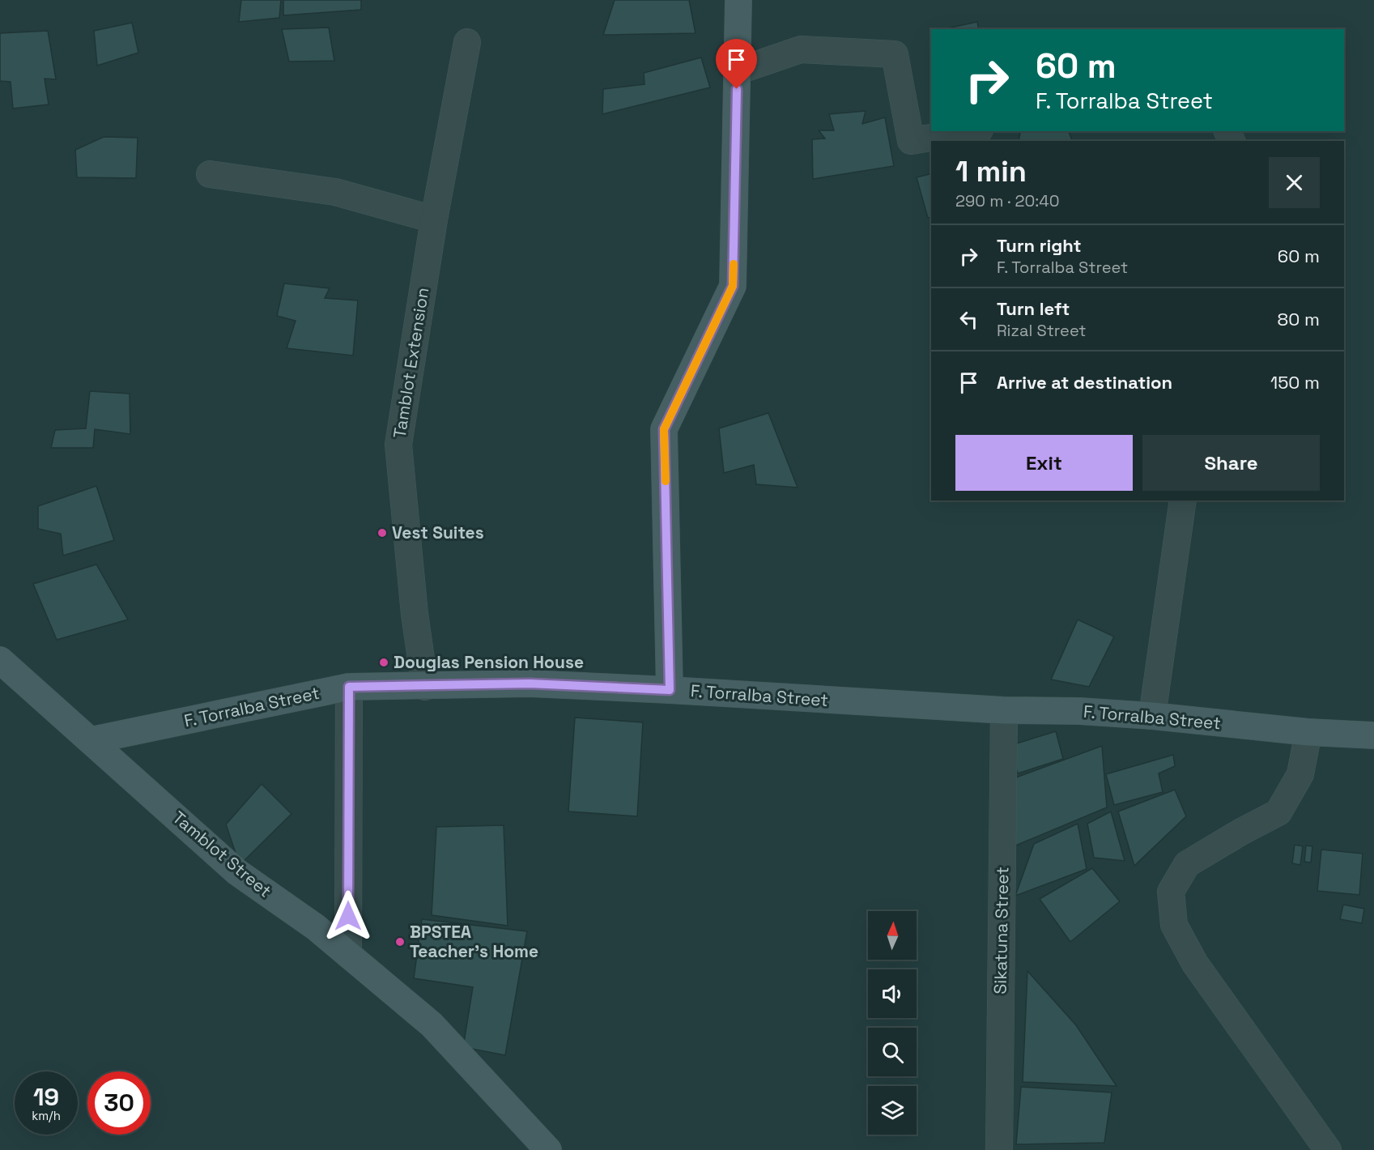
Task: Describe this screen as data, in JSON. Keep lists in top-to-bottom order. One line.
{"streets":{"street":["Tamblot Extension","F. Torralba Street","Tamblot Street","Sikatuna Street"]},"crossings":[["Tamblot Extension","F. Torralba Street"],["F. Torralba Street","Tamblot Street"],["F. Torralba Street","Sikatuna Street"]],"places":["Vest Suites","Douglas Pension House","BPSTEA Teacher's Home"],"north":"top","page":{"turn":["60 m","F. Torralba Street"],"heading":["1 min","290 m · 20:40"],"list":[{"name":"Turn right","note":"F. Torralba Street","value":"60 m"},{"name":"Turn left","note":"Rizal Street","value":"80 m"},{"name":"Arrive at destination","value":"150 m"}],"buttons":["Exit","Share"],"speed":"19 km/h","limit":"30"}}
